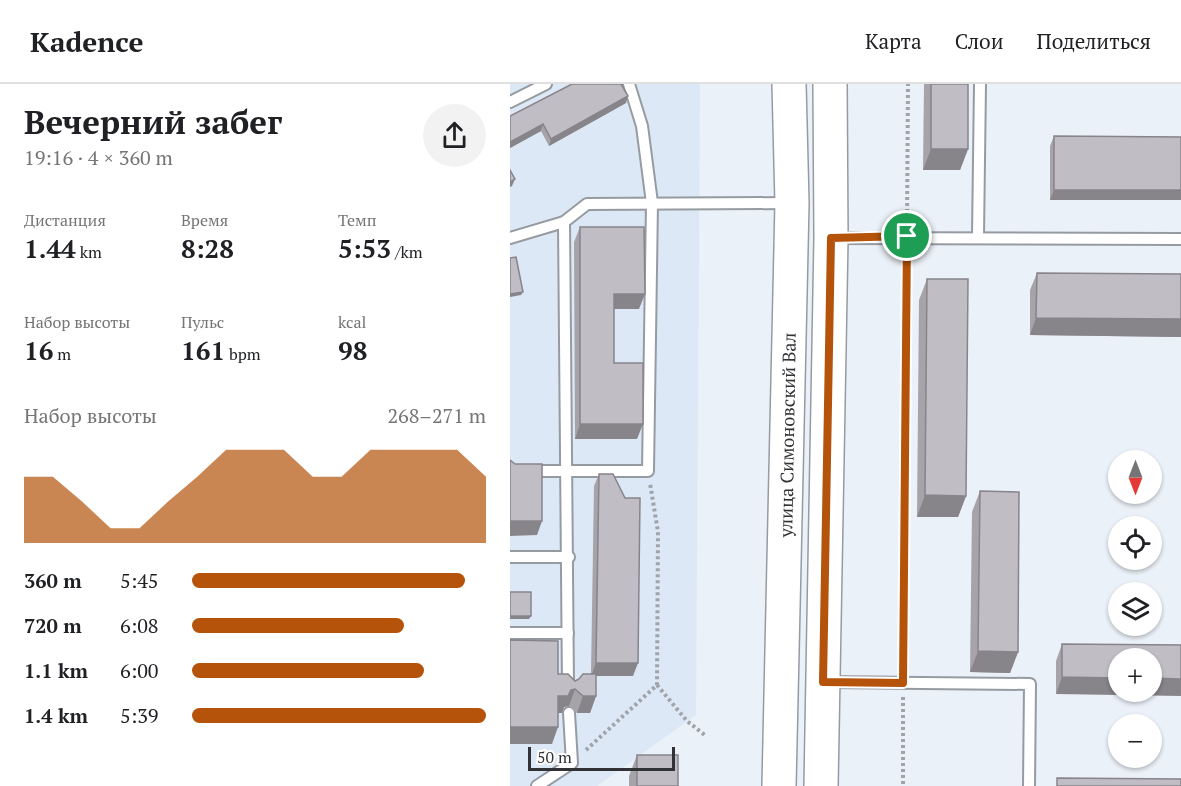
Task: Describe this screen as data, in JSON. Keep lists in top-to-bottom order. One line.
{"streets":{"main road":["улица Симоновский Вал"]},"scale_bar":"50 m","north":"bottom","page":{"header":"Kadence","nav":["Карта","Слои","Поделиться"],"heading":["Вечерний забег","19:16 · 4 × 360 m"],"stats":[["Дистанция","1.44 km"],["Время","8:28"],["Темп","5:53 /km"],["Набор высоты","16 m"],["Пульс","161 bpm"],["kcal","98"]],"chart":["Набор высоты","268–271 m"],"map_buttons":["+","−"],"list":[{"name":"360 m","note":"5:45"},{"name":"720 m","note":"6:08"},{"name":"1.1 km","note":"6:00"},{"name":"1.4 km","note":"5:39"}],"scale":"50 m"}}
